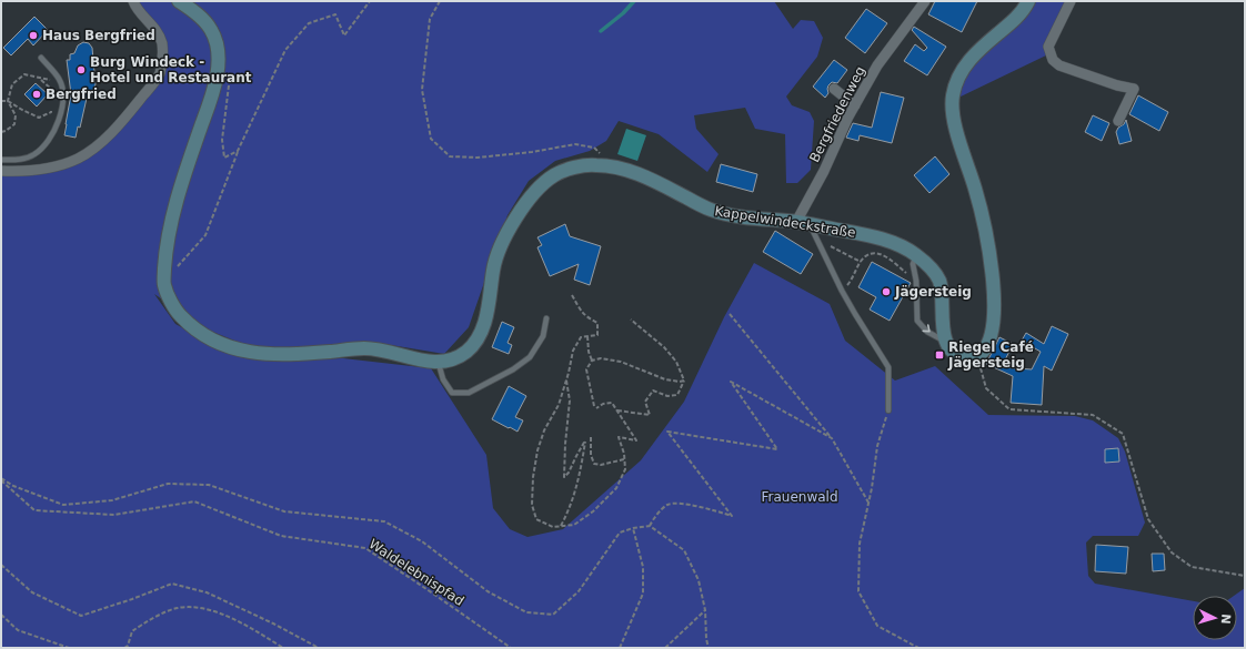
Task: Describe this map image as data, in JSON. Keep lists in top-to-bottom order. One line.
{"streets":{"street":["Bergfriedenweg","Kappelwindeckstraße"],"path":["Waldelebnispfad"]},"crossings":[["Bergfriedenweg","Kappelwindeckstraße"]],"parks":["Frauenwald"],"places":{"other":["Haus Bergfried","Burg Windeck - Hotel und Restaurant","Bergfried","Jägersteig"],"transit":["Riegel Café Jägersteig"]},"north":"right"}
